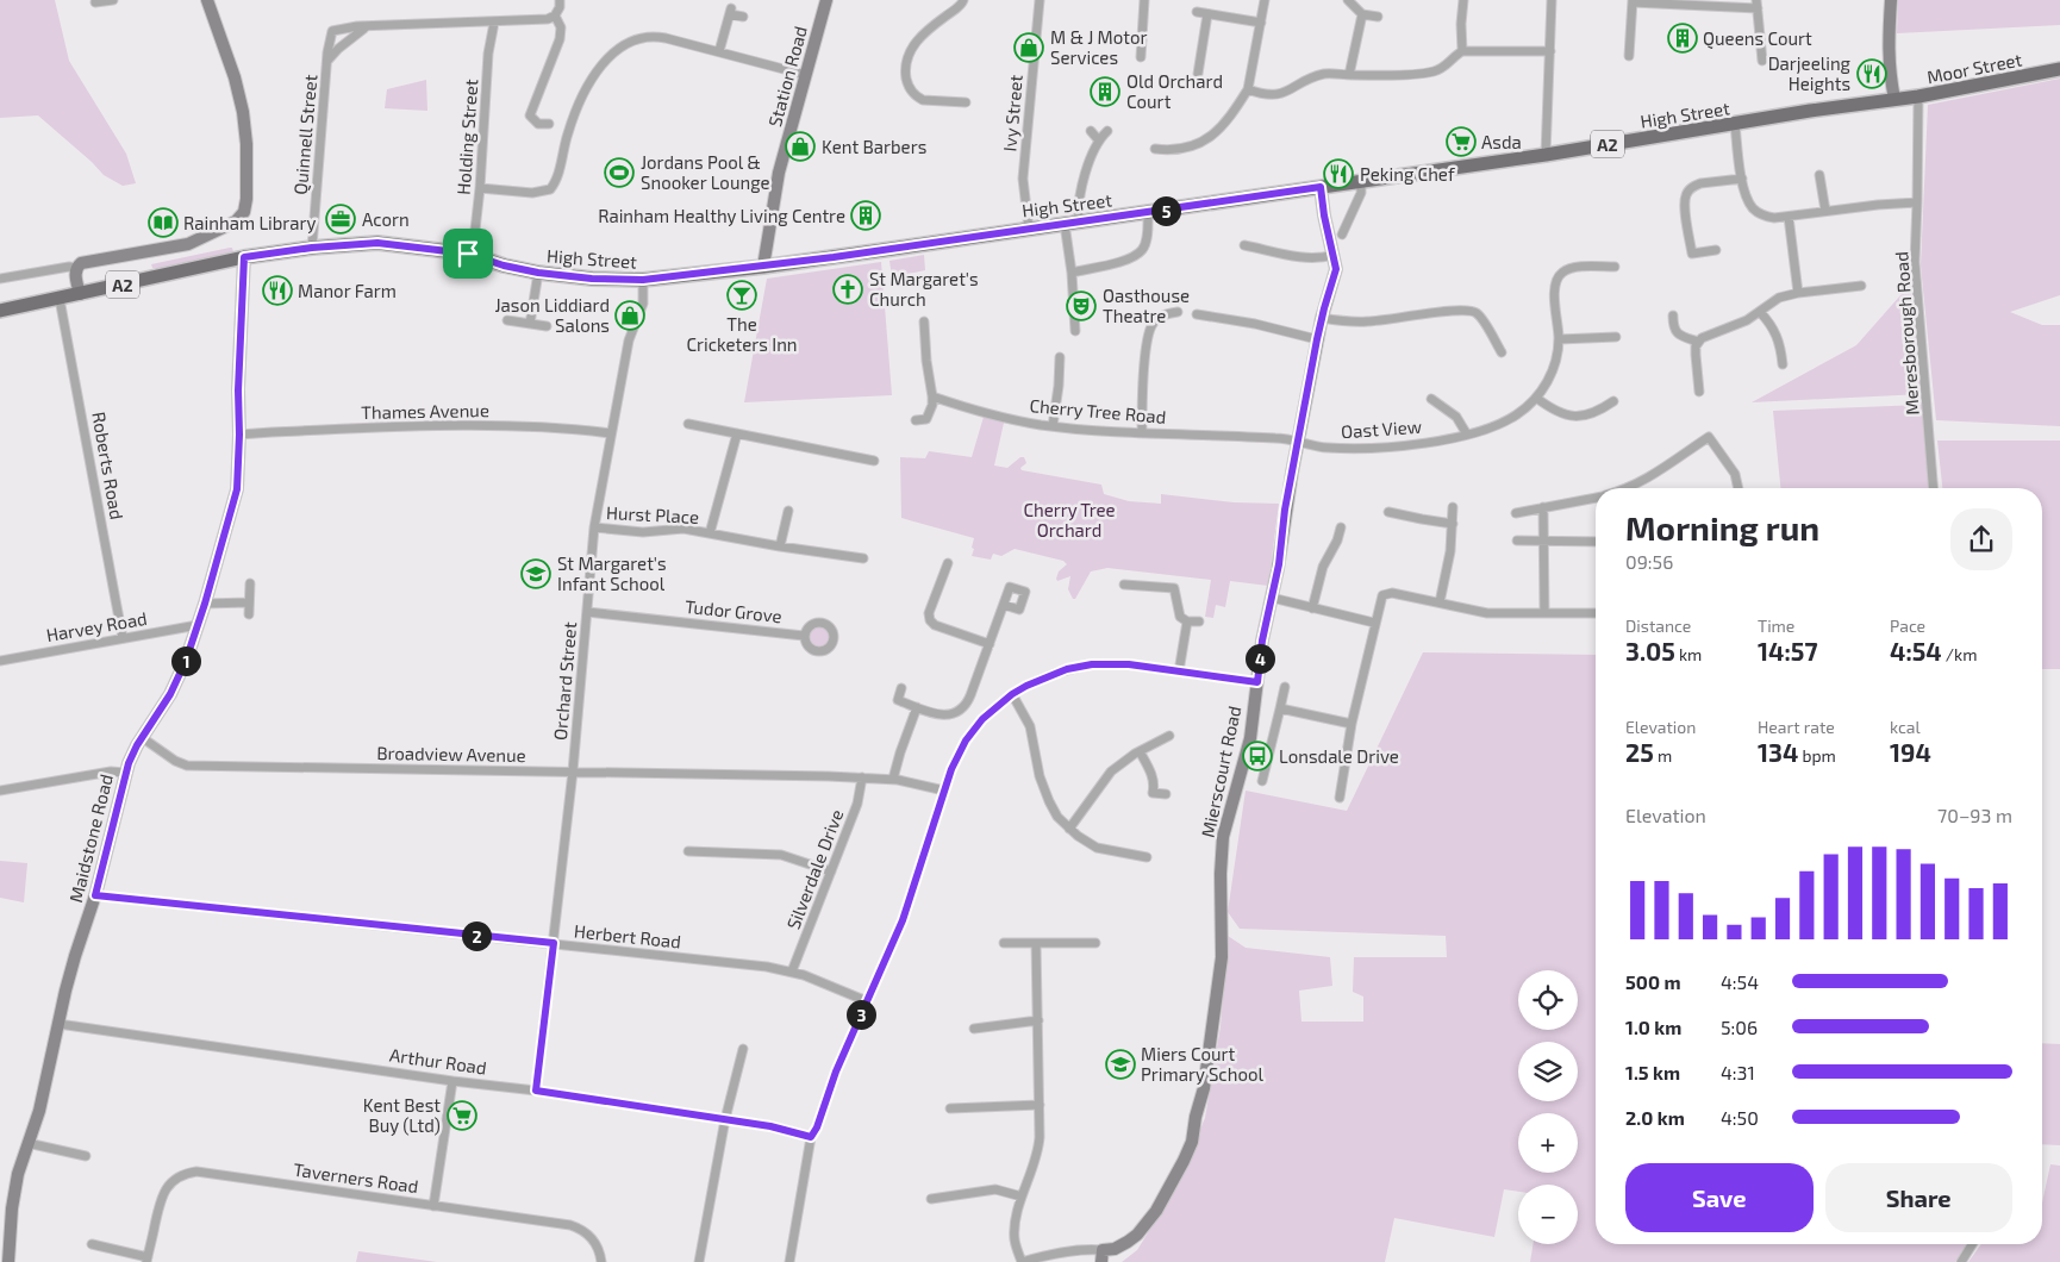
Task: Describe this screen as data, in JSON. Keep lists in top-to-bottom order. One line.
{"streets":{"main road":["Moor Street","High Street","A2"],"street":["Station Road","Ivy Street","Quinnell Street","Holding Street","Meresborough Road","Thames Avenue","Cherry Tree Road","Oast View","Roberts Road","Hurst Place","Tudor Grove","Harvey Road","Orchard Street","Broadview Avenue","Mierscourt Road","Maidstone Road","Silverdale Drive","Herbert Road","Arthur Road","Taverners Road"]},"crossings":[["Moor Street","High Street"],["Moor Street","Meresborough Road"],["Station Road","High Street"],["Ivy Street","High Street"],["High Street","Quinnell Street"],["High Street","Holding Street"],["High Street","A2"],["High Street","Orchard Street"],["High Street","Mierscourt Road"],["High Street","Maidstone Road"],["A2","Roberts Road"],["A2","Maidstone Road"],["Thames Avenue","Orchard Street"],["Thames Avenue","Maidstone Road"],["Cherry Tree Road","Oast View"],["Cherry Tree Road","Mierscourt Road"],["Oast View","Mierscourt Road"],["Roberts Road","Harvey Road"],["Hurst Place","Orchard Street"],["Tudor Grove","Orchard Street"],["Harvey Road","Maidstone Road"],["Orchard Street","Broadview Avenue"],["Orchard Street","Herbert Road"],["Orchard Street","Arthur Road"],["Broadview Avenue","Maidstone Road"],["Broadview Avenue","Silverdale Drive"],["Maidstone Road","Herbert Road"],["Maidstone Road","Arthur Road"],["Silverdale Drive","Herbert Road"]],"parks":["Cherry Tree Orchard"],"places":{"building":["Queens Court","Old Orchard Court","Rainham Healthy Living Centre"],"shop":["M & J Motor Services","Kent Barbers","Jason Liddiard Salons"],"restaurant":["Darjeeling Heights","Peking Chef","Manor Farm"],"supermarket":["Asda","Kent Best Buy (Ltd)"],"sports":["Jordans Pool & Snooker Lounge"],"office":["Acorn"],"library":["Rainham Library"],"church":["St Margaret's Church"],"bar":["The Cricketers Inn"],"theatre":["Oasthouse Theatre"],"school or university":["St Margaret's Infant School","Miers Court Primary School"],"bus stop":["Lonsdale Drive"]},"page":{"pins":["5","4","1","2","3"],"heading":["Morning run","09:56"],"stats":[["Distance","3.05 km"],["Time","14:57"],["Pace","4:54 /km"],["Elevation","25 m"],["Heart rate","134 bpm"],["kcal","194"]],"chart":["Elevation","70–93 m"],"list":[{"name":"500 m","note":"4:54"},{"name":"1.0 km","note":"5:06"},{"name":"1.5 km","note":"4:31"},{"name":"2.0 km","note":"4:50"}],"map_buttons":["+","−"],"buttons":["Save","Share"]}}
